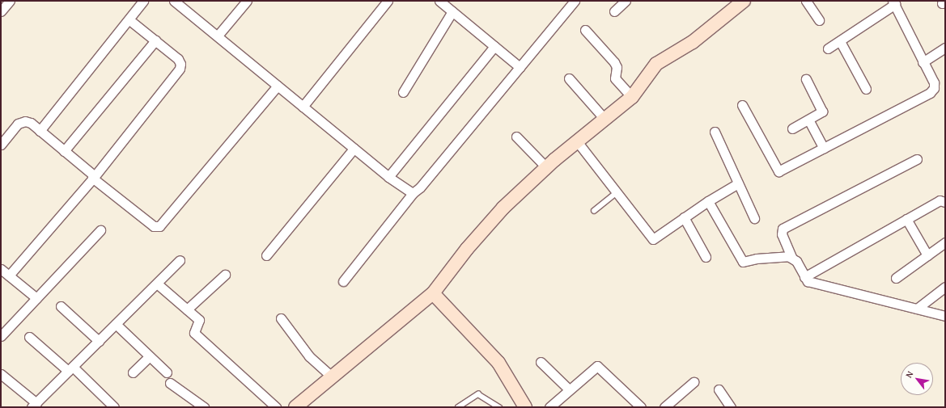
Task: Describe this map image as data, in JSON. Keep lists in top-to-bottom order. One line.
{"north":"top left"}
